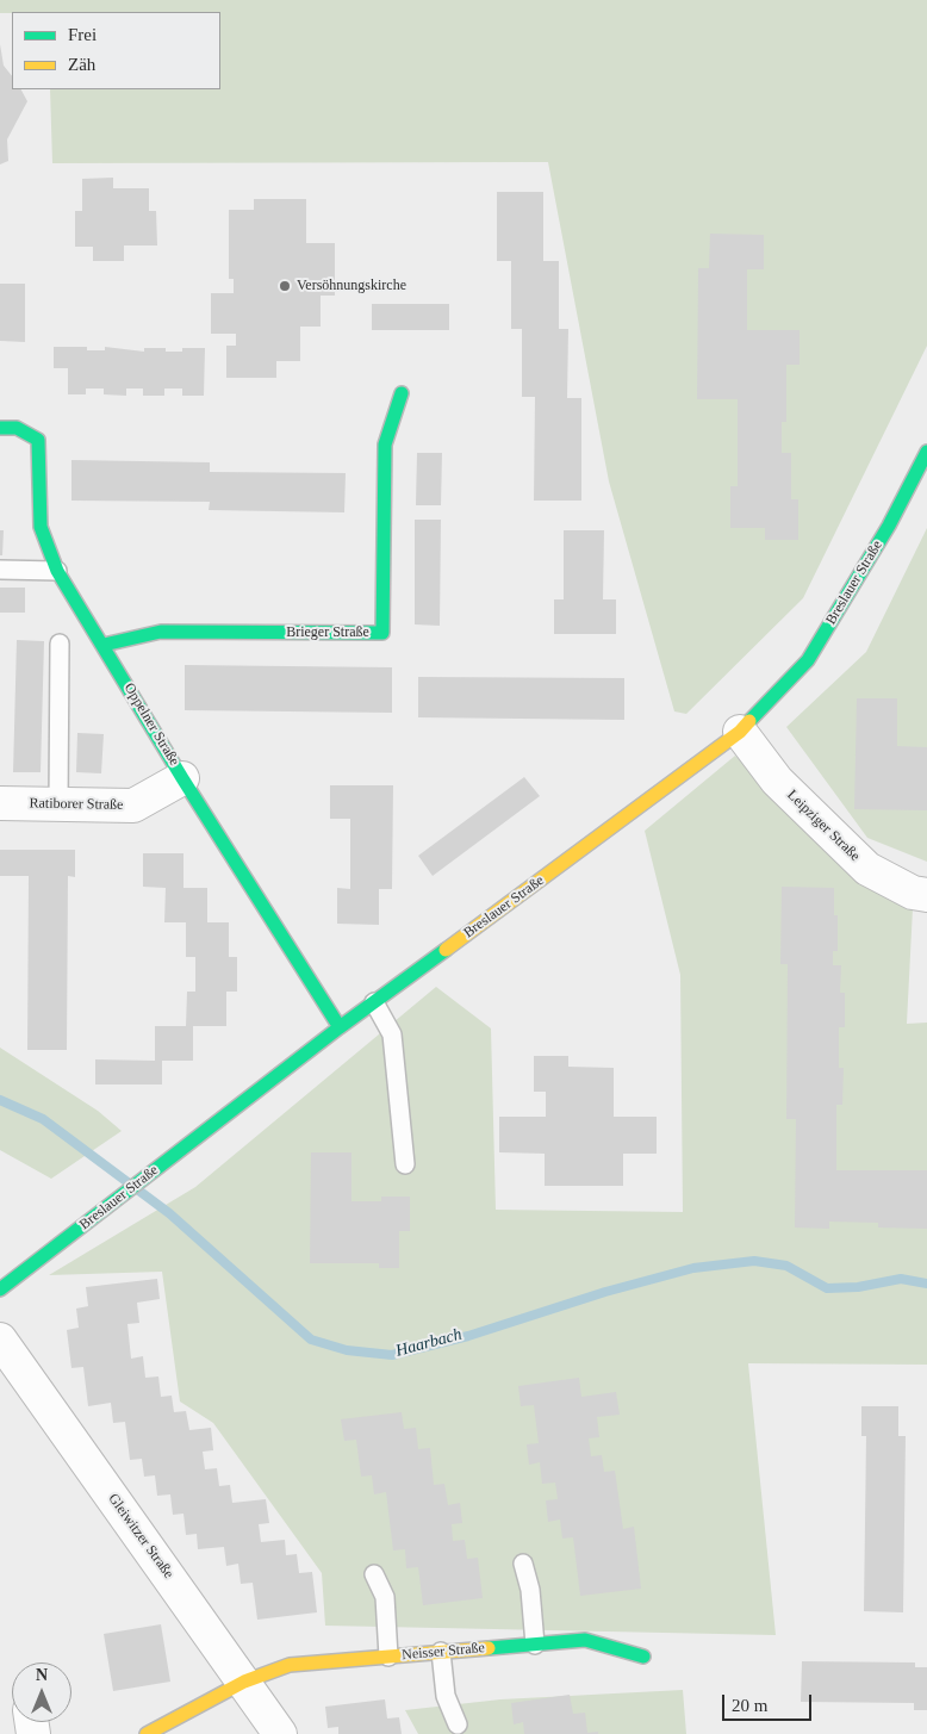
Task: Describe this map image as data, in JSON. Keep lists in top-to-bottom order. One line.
{"streets":{"street":["Breslauer Straße","Brieger Straße","Oppelner Straße","Ratiborer Straße","Leipziger Straße","Gleiwitzer Straße","Neisser Straße"]},"crossings":[["Breslauer Straße","Oppelner Straße"],["Breslauer Straße","Leipziger Straße"],["Brieger Straße","Oppelner Straße"],["Oppelner Straße","Ratiborer Straße"],["Gleiwitzer Straße","Neisser Straße"]],"water":["Haarbach"],"places":["Versöhnungskirche"],"legend":["Frei","Zäh"],"scale_bar":"20 m","north":"top"}
